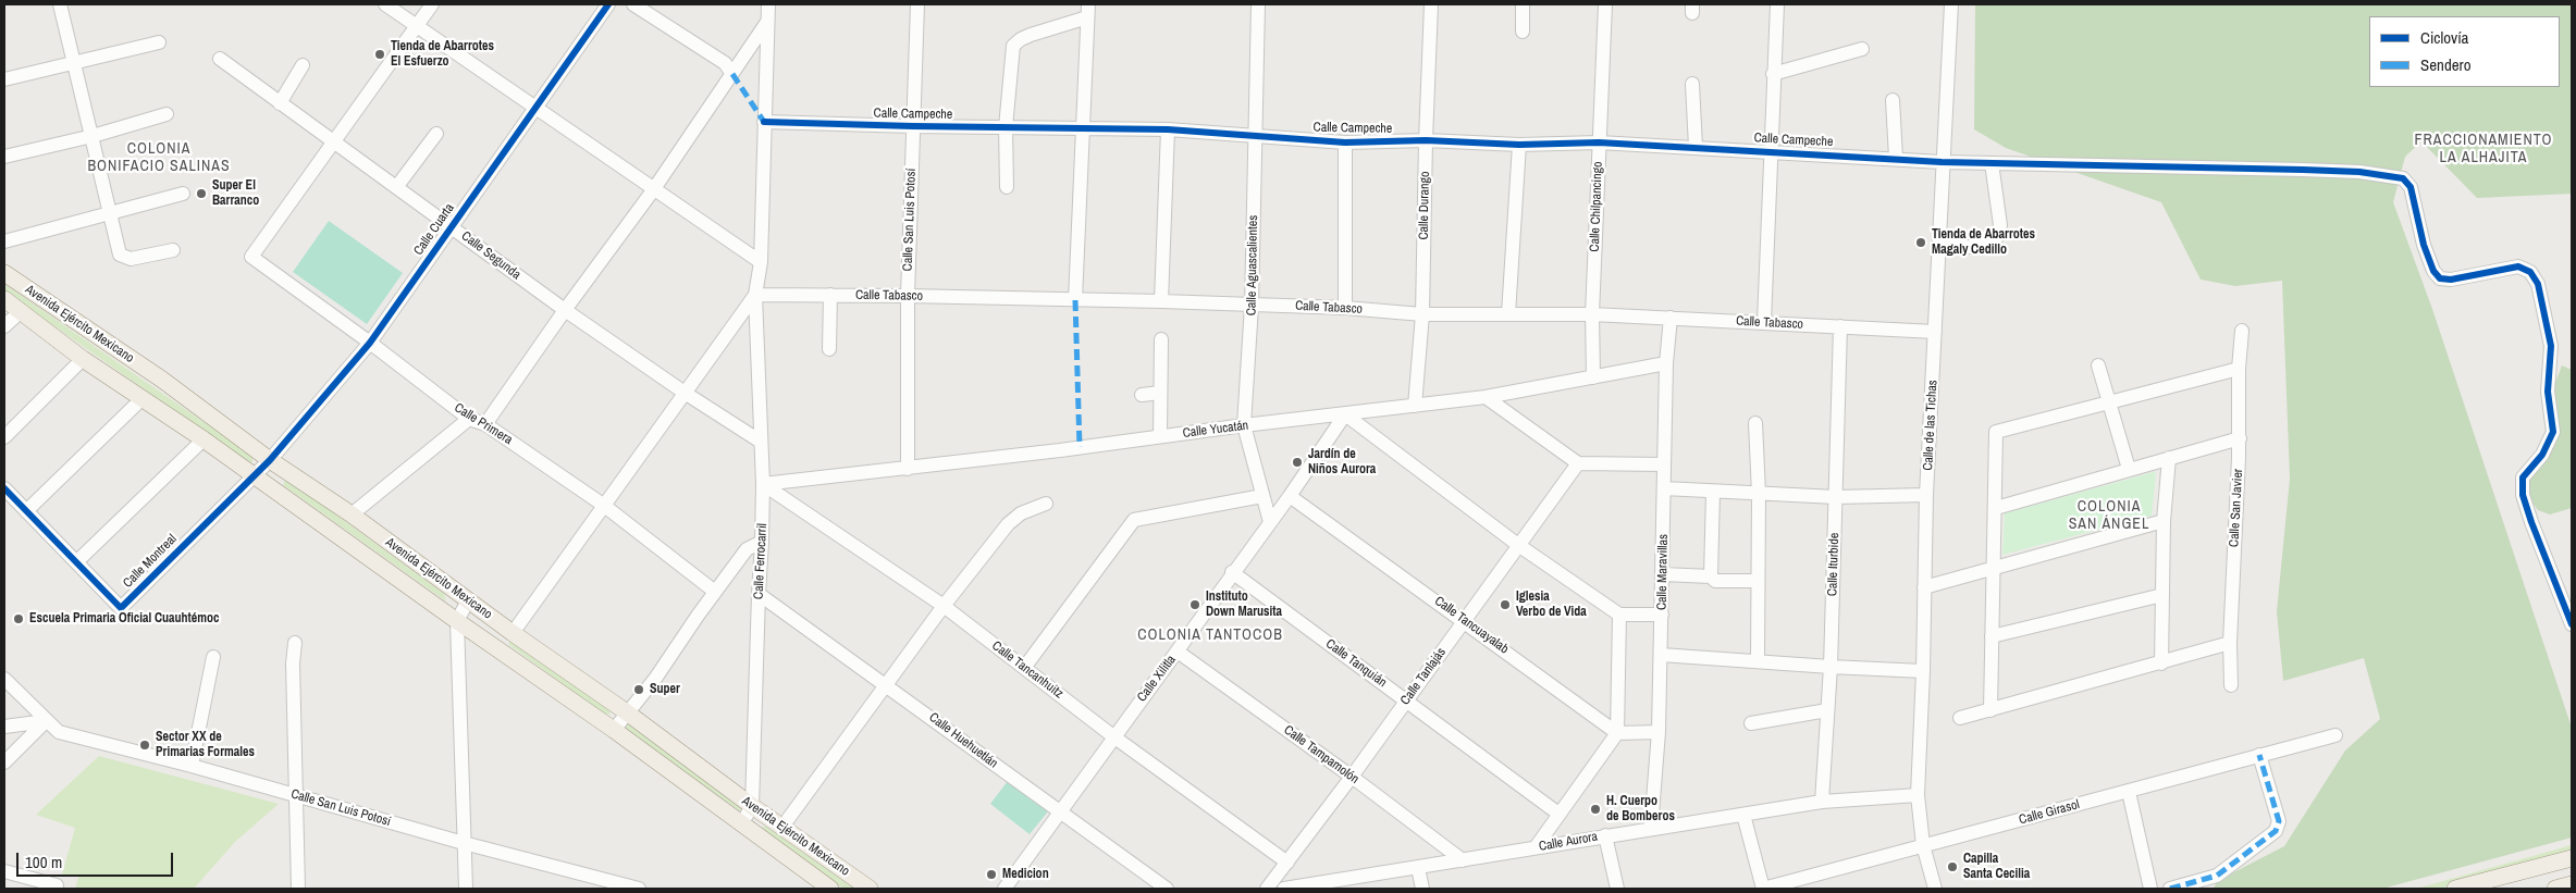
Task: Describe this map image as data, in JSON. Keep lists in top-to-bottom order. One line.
{"streets":{"main road":["Avenida Ejército Mexicano"],"street":["Calle Campeche","Calle Durango","Calle Chilpancingo","Calle San Luis Potosí","Calle Cuarta","Calle Segunda","Calle Aguascalientes","Calle Tabasco","Calle Primera","Calle de las Tichas","Calle Yucatán","Calle San Javier","Calle Montreal","Calle Ferrocarril","Calle Iturbide","Calle Maravillas","Calle Tancuayalab","Calle Tanquián","Calle Tancanhuitz","Calle Tanlajás","Calle Xilitla","Calle Huehuetlán","Calle Tampamolón","Calle Girasol","Calle Aurora"]},"crossings":[["Calle Campeche","Calle Durango"],["Calle Campeche","Calle Chilpancingo"],["Calle Campeche","Calle San Luis Potosí"],["Calle Campeche","Calle Aguascalientes"],["Calle Campeche","Calle de las Tichas"],["Calle Durango","Calle Tabasco"],["Calle Durango","Calle Yucatán"],["Calle Chilpancingo","Calle Tabasco"],["Calle Chilpancingo","Calle Yucatán"],["Calle San Luis Potosí","Calle Tabasco"],["Calle San Luis Potosí","Calle Yucatán"],["Calle Cuarta","Calle Segunda"],["Calle Cuarta","Avenida Ejército Mexicano"],["Calle Cuarta","Calle Primera"],["Calle Cuarta","Calle Montreal"],["Calle Segunda","Calle Primera"],["Calle Segunda","Calle Ferrocarril"],["Calle Aguascalientes","Calle Tabasco"],["Calle Aguascalientes","Calle Yucatán"],["Calle Aguascalientes","Calle Xilitla"],["Calle Tabasco","Calle de las Tichas"],["Calle Tabasco","Calle Ferrocarril"],["Calle Tabasco","Calle Iturbide"],["Calle Tabasco","Calle Maravillas"],["Avenida Ejército Mexicano","Calle Montreal"],["Avenida Ejército Mexicano","Calle Ferrocarril"],["Calle de las Tichas","Calle Girasol"],["Calle de las Tichas","Calle Aurora"],["Calle Yucatán","Calle Ferrocarril"],["Calle Yucatán","Calle Maravillas"],["Calle Yucatán","Calle Tancanhuitz"],["Calle Yucatán","Calle Xilitla"],["Calle Ferrocarril","Calle Tancanhuitz"],["Calle Ferrocarril","Calle Huehuetlán"],["Calle Iturbide","Calle Aurora"],["Calle Maravillas","Calle Aurora"],["Calle Tancuayalab","Calle Tanlajás"],["Calle Tancuayalab","Calle Xilitla"],["Calle Tanquián","Calle Tanlajás"],["Calle Tanquián","Calle Xilitla"],["Calle Tancanhuitz","Calle Tanlajás"],["Calle Tancanhuitz","Calle Xilitla"],["Calle Tanlajás","Calle Tampamolón"],["Calle Xilitla","Calle Huehuetlán"],["Calle Xilitla","Calle Tampamolón"],["Calle Tampamolón","Calle Aurora"]],"districts":["FRACCIONAMIENTO LA ALHAJITA","COLONIA BONIFACIO SALINAS","COLONIA SAN ÁNGEL","COLONIA TANTOCOB"],"places":["Tienda de Abarrotes El Esfuerzo","Super El Barranco","Tienda de Abarrotes Magaly Cedillo","Jardín de Niños Aurora","Instituto Down Marusita","Iglesia Verbo de Vida","Escuela Primaria Oficial Cuauhtémoc","Super","Sector XX de Primarias Formales","H. Cuerpo de Bomberos","Capilla Santa Cecilia","Medicion"],"legend":["Ciclovía","Sendero"],"scale_bar":"100 m"}
